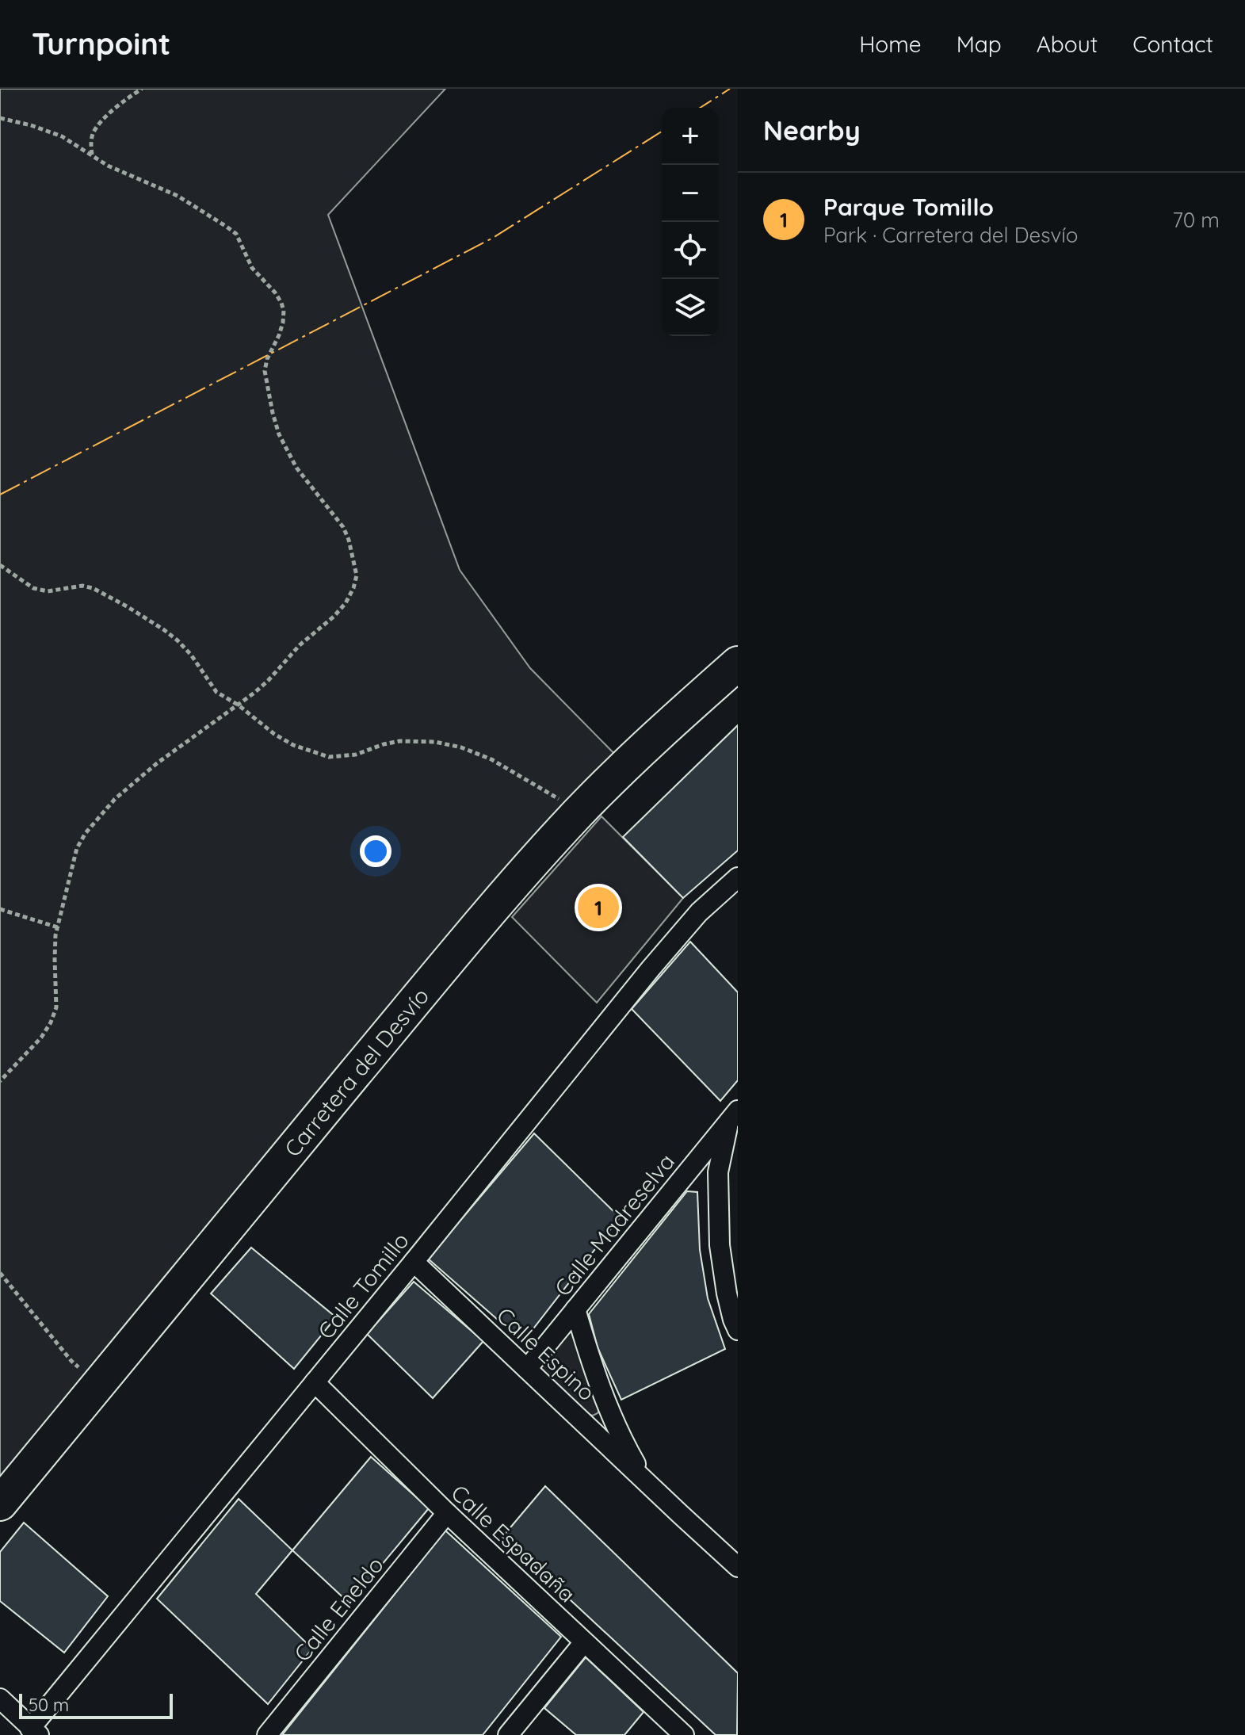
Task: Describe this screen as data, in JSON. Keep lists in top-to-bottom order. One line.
{"streets":{"highway":["Carretera del Desvío"],"street":["Calle Madreselva","Calle Tomillo","Calle Espino","Calle Espadaña","Calle Eneldo"]},"crossings":[["Calle Madreselva","Calle Espino"],["Calle Tomillo","Calle Espino"],["Calle Tomillo","Calle Espadaña"],["Calle Espadaña","Calle Eneldo"]],"scale_bar":"50 m","page":{"header":"Turnpoint","nav":["Home","Map","About","Contact"],"heading":"Nearby","map_buttons":["+","−"],"list":[{"mark":"1","name":"Parque Tomillo","note":"Park · Carretera del Desvío","value":"70 m"}],"pins":"1","scale":"50 m"}}
